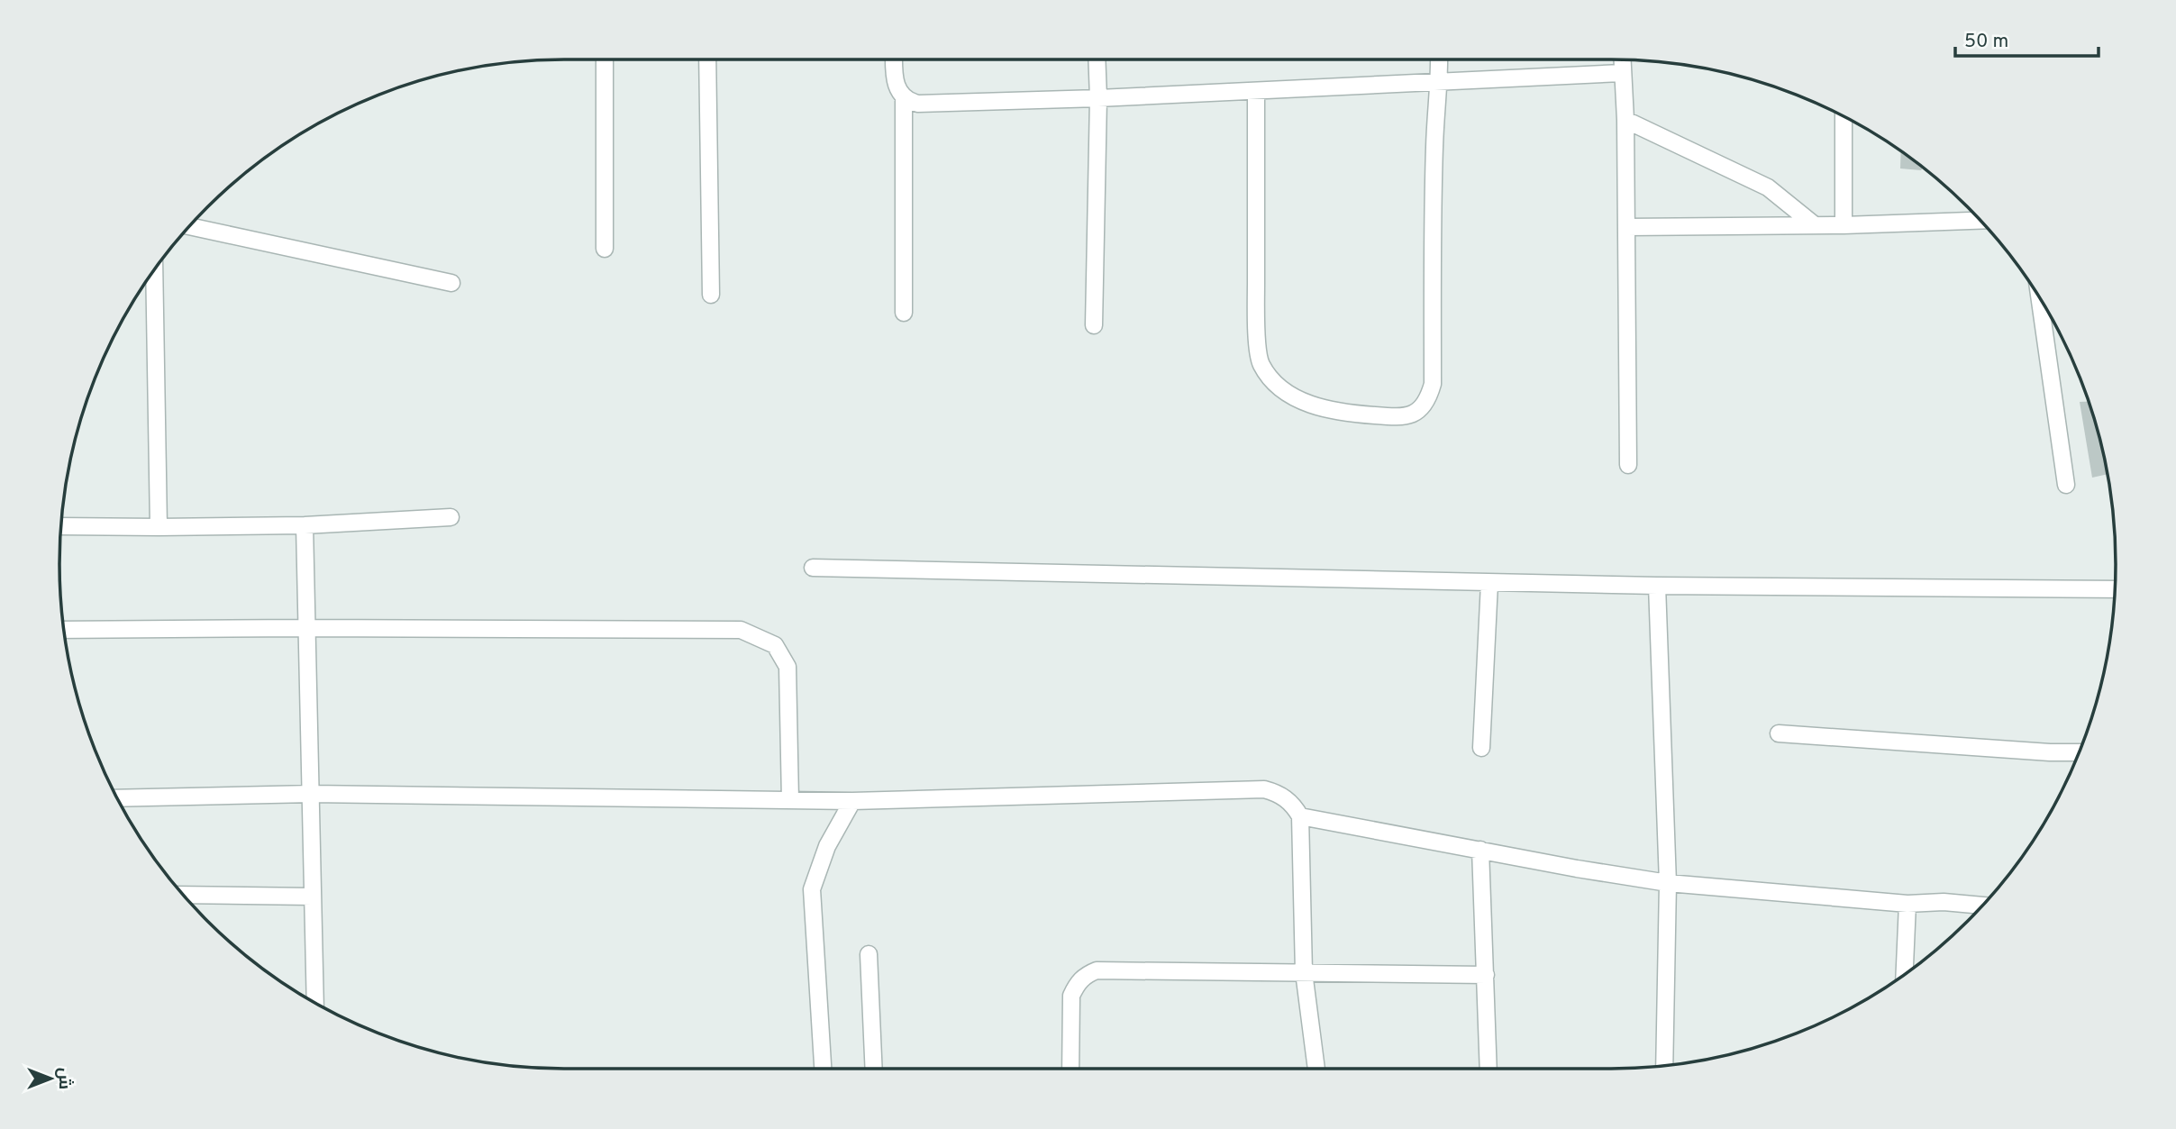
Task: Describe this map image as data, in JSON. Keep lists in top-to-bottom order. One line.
{"scale_bar":"50 m","north":"right"}
